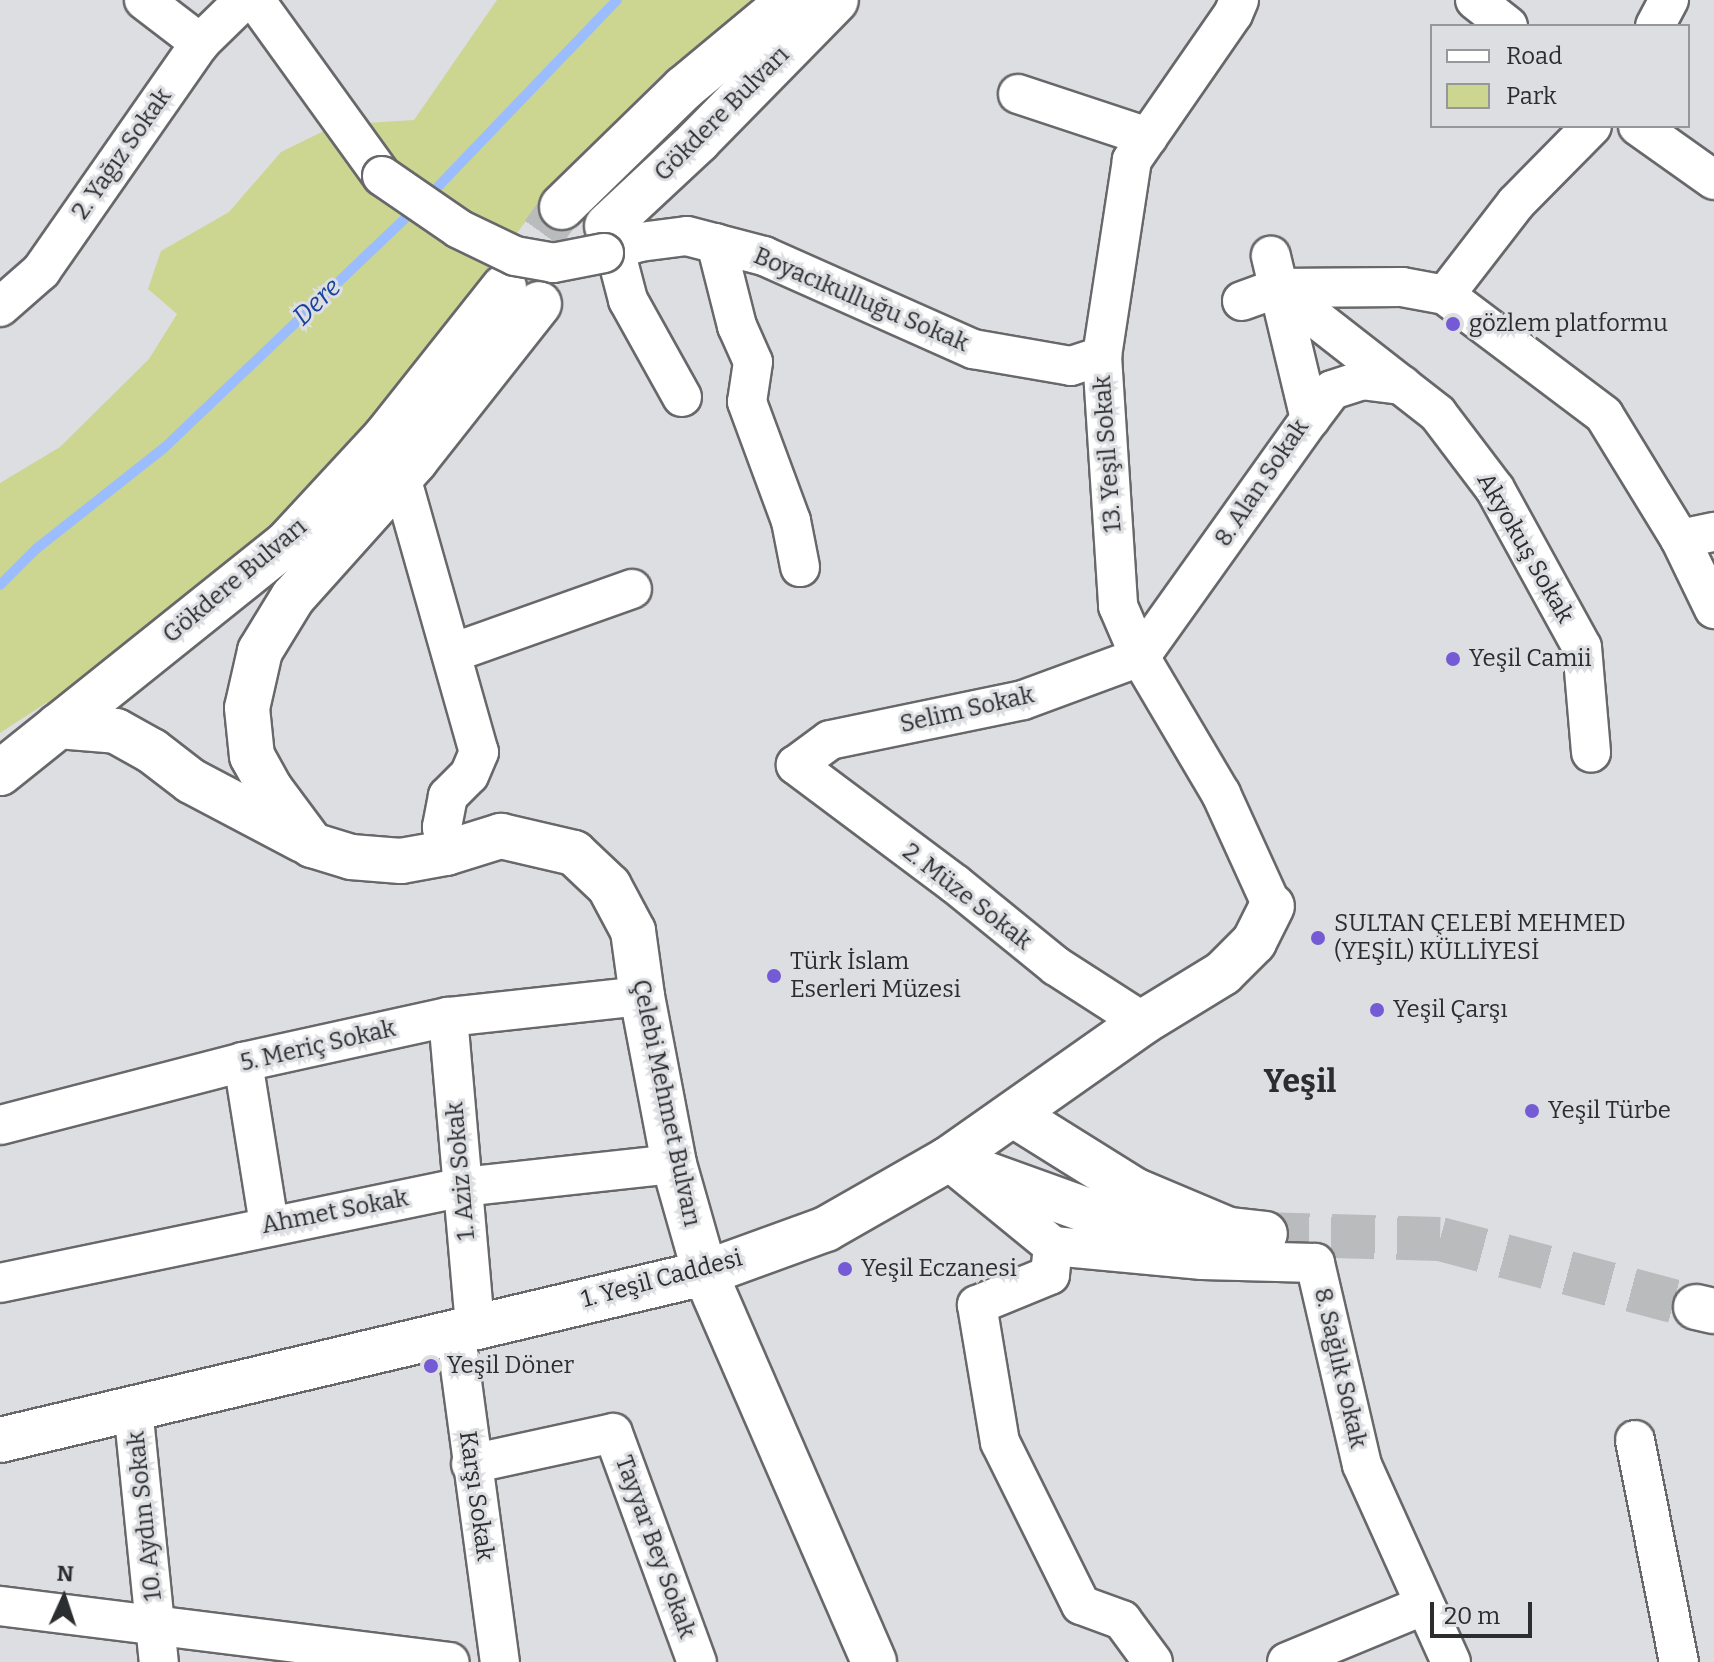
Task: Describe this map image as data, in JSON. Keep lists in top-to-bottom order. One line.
{"streets":{"main road":["Gökdere Bulvarı","Çelebi Mehmet Bulvarı","1. Yeşil Caddesi"],"street":["2. Yağız Sokak","Boyacıkulluğu Sokak","13. Yeşil Sokak","8. Alan Sokak","Akyokuş Sokak","Selim Sokak","2. Müze Sokak","5. Meriç Sokak","1. Aziz Sokak","Ahmet Sokak","8. Sağlık Sokak","Karşı Sokak","10. Aydın Sokak","Tayyar Bey Sokak"]},"crossings":[["Gökdere Bulvarı","Boyacıkulluğu Sokak"],["Gökdere Bulvarı","Çelebi Mehmet Bulvarı"],["Boyacıkulluğu Sokak","13. Yeşil Sokak"],["13. Yeşil Sokak","8. Alan Sokak"],["13. Yeşil Sokak","Selim Sokak"],["13. Yeşil Sokak","1. Yeşil Caddesi"],["8. Alan Sokak","Akyokuş Sokak"],["8. Alan Sokak","Selim Sokak"],["Selim Sokak","2. Müze Sokak"],["2. Müze Sokak","1. Yeşil Caddesi"],["5. Meriç Sokak","Çelebi Mehmet Bulvarı"],["5. Meriç Sokak","1. Aziz Sokak"],["Çelebi Mehmet Bulvarı","Ahmet Sokak"],["Çelebi Mehmet Bulvarı","1. Yeşil Caddesi"],["1. Aziz Sokak","Ahmet Sokak"],["1. Aziz Sokak","1. Yeşil Caddesi"],["1. Aziz Sokak","Karşı Sokak"],["1. Yeşil Caddesi","Karşı Sokak"],["1. Yeşil Caddesi","10. Aydın Sokak"],["Karşı Sokak","Tayyar Bey Sokak"]],"districts":["Yeşil"],"water":["Dere"],"places":["gözlem platformu","Yeşil Camii","SULTAN ÇELEBİ MEHMED (YEŞİL) KÜLLİYESİ","Türk İslam Eserleri Müzesi","Yeşil Çarşı","Yeşil Türbe","Yeşil Eczanesi","Yeşil Döner"],"legend":["Road","Park"],"scale_bar":"20 m","north":"top"}
